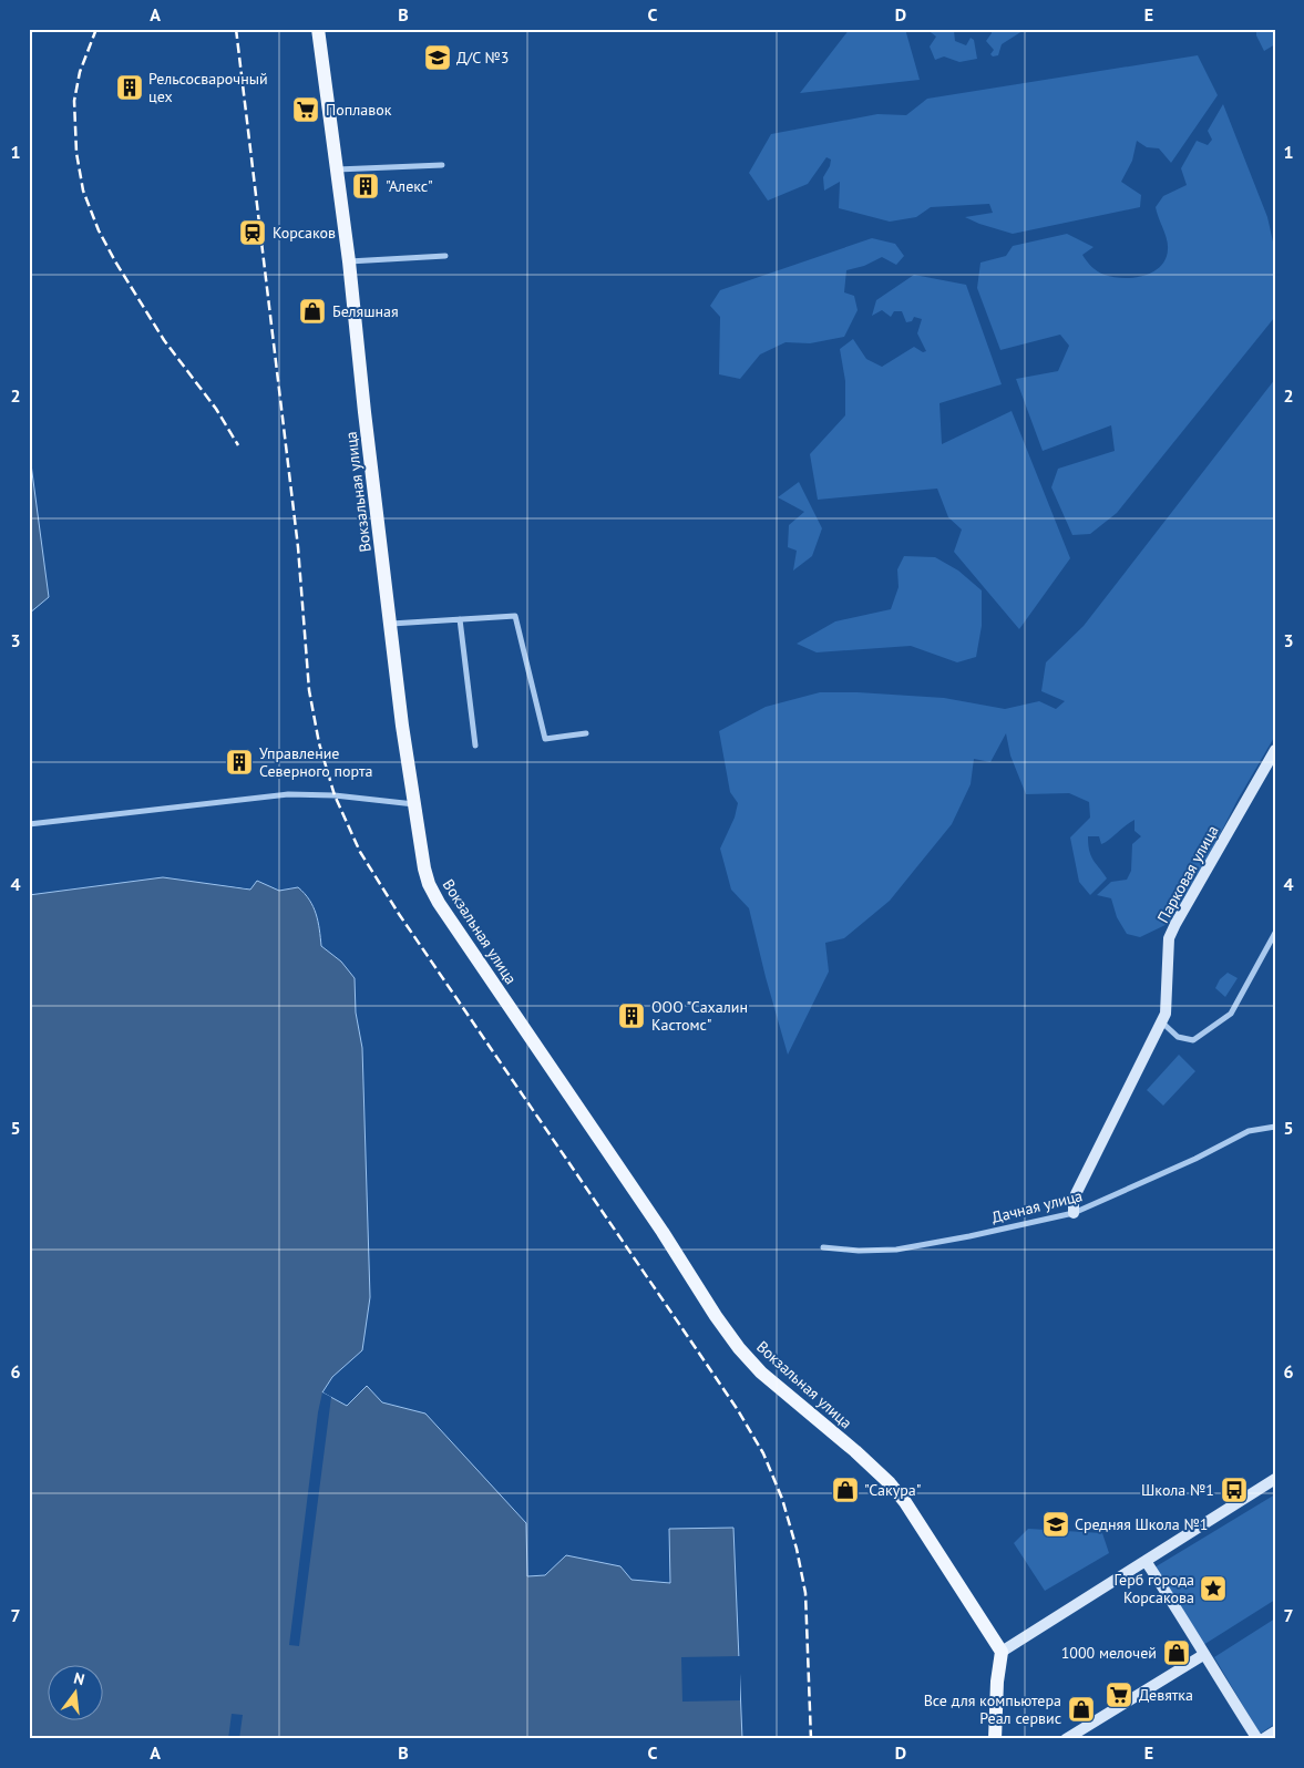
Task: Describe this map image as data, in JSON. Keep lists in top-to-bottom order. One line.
{"streets":{"main road":["Вокзальная улица"],"street":["Парковая улица","Дачная улица"]},"crossings":[["Парковая улица","Дачная улица"]],"places":{"school or university":["Д/С №3","Средняя Школа №1"],"building":["Рельсосварочный цех","\"Алекс\"","Управление Северного порта","ООО \"Сахалин Кастомс\""],"supermarket":["Поплавок","Девятка"],"station":["Корсаков"],"shop":["Беляшная","\"Сакура\"","1000 мелочей","Все для компьютера Реал сервис"],"bus stop":["Школа №1"],"place":["Герб города Корсакова"]},"north":"top","grid":{"columns":["A","B","C","D","E"],"rows":["1","2","3","4","5","6","7"]}}
